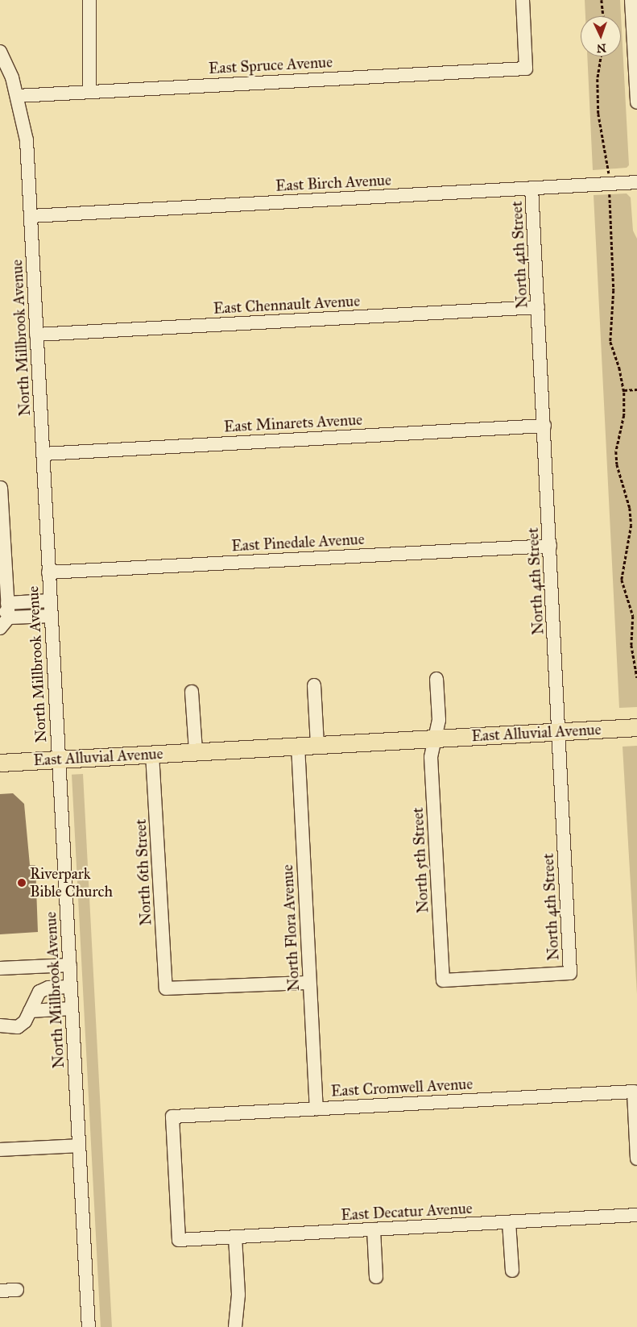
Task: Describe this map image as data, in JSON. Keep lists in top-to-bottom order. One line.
{"streets":{"main road":["East Alluvial Avenue"],"street":["East Spruce Avenue","East Birch Avenue","North 4th Street","East Chennault Avenue","North Millbrook Avenue","East Minarets Avenue","East Pinedale Avenue","North 5th Street","North 6th Street","North Flora Avenue","East Cromwell Avenue","East Decatur Avenue"]},"crossings":[["East Spruce Avenue","North Millbrook Avenue"],["East Birch Avenue","North 4th Street"],["East Birch Avenue","North Millbrook Avenue"],["North 4th Street","East Chennault Avenue"],["North 4th Street","East Minarets Avenue"],["North 4th Street","East Pinedale Avenue"],["North 4th Street","East Alluvial Avenue"],["North 4th Street","North 5th Street"],["East Chennault Avenue","North Millbrook Avenue"],["North Millbrook Avenue","East Minarets Avenue"],["North Millbrook Avenue","East Pinedale Avenue"],["North Millbrook Avenue","East Alluvial Avenue"],["East Alluvial Avenue","North 5th Street"],["East Alluvial Avenue","North 6th Street"],["East Alluvial Avenue","North Flora Avenue"],["North 6th Street","North Flora Avenue"],["North Flora Avenue","East Cromwell Avenue"],["East Cromwell Avenue","East Decatur Avenue"]],"places":["Riverpark Bible Church"],"north":"bottom"}
